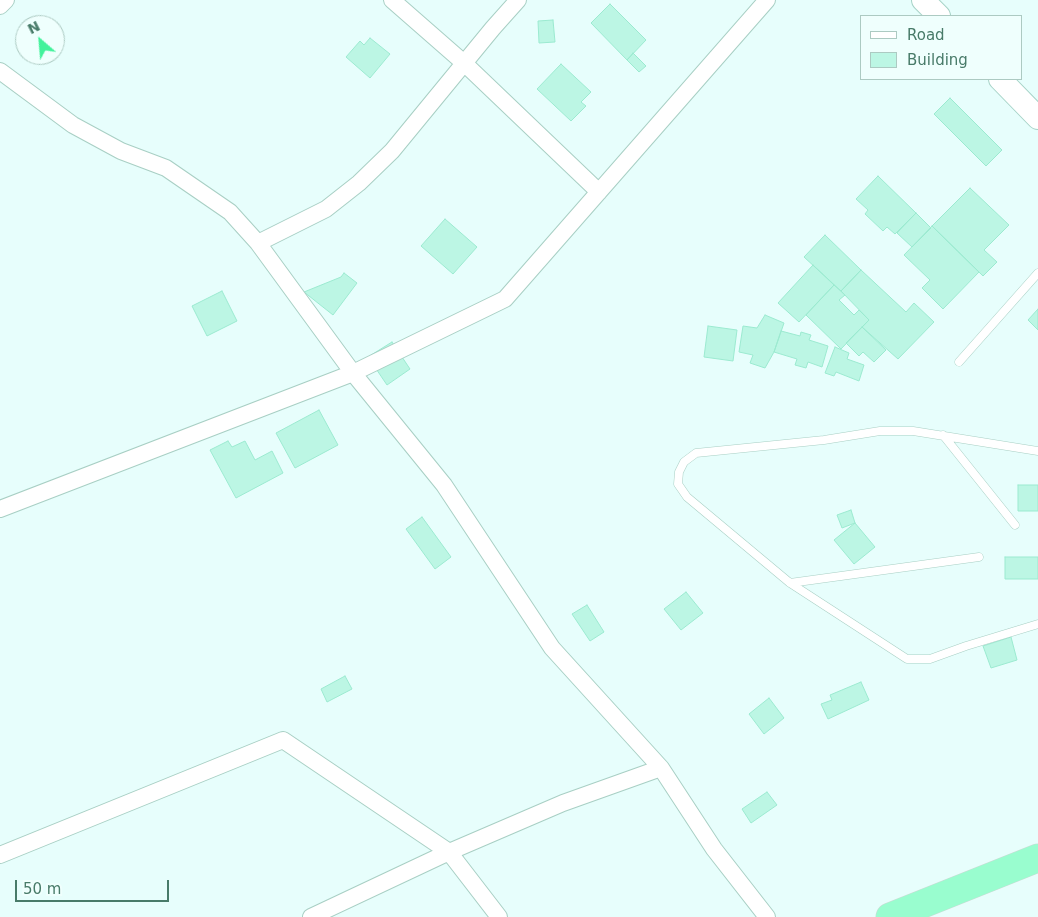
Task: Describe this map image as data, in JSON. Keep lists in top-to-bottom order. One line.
{"legend":["Road","Building"],"scale_bar":"50 m","north":"top left"}
